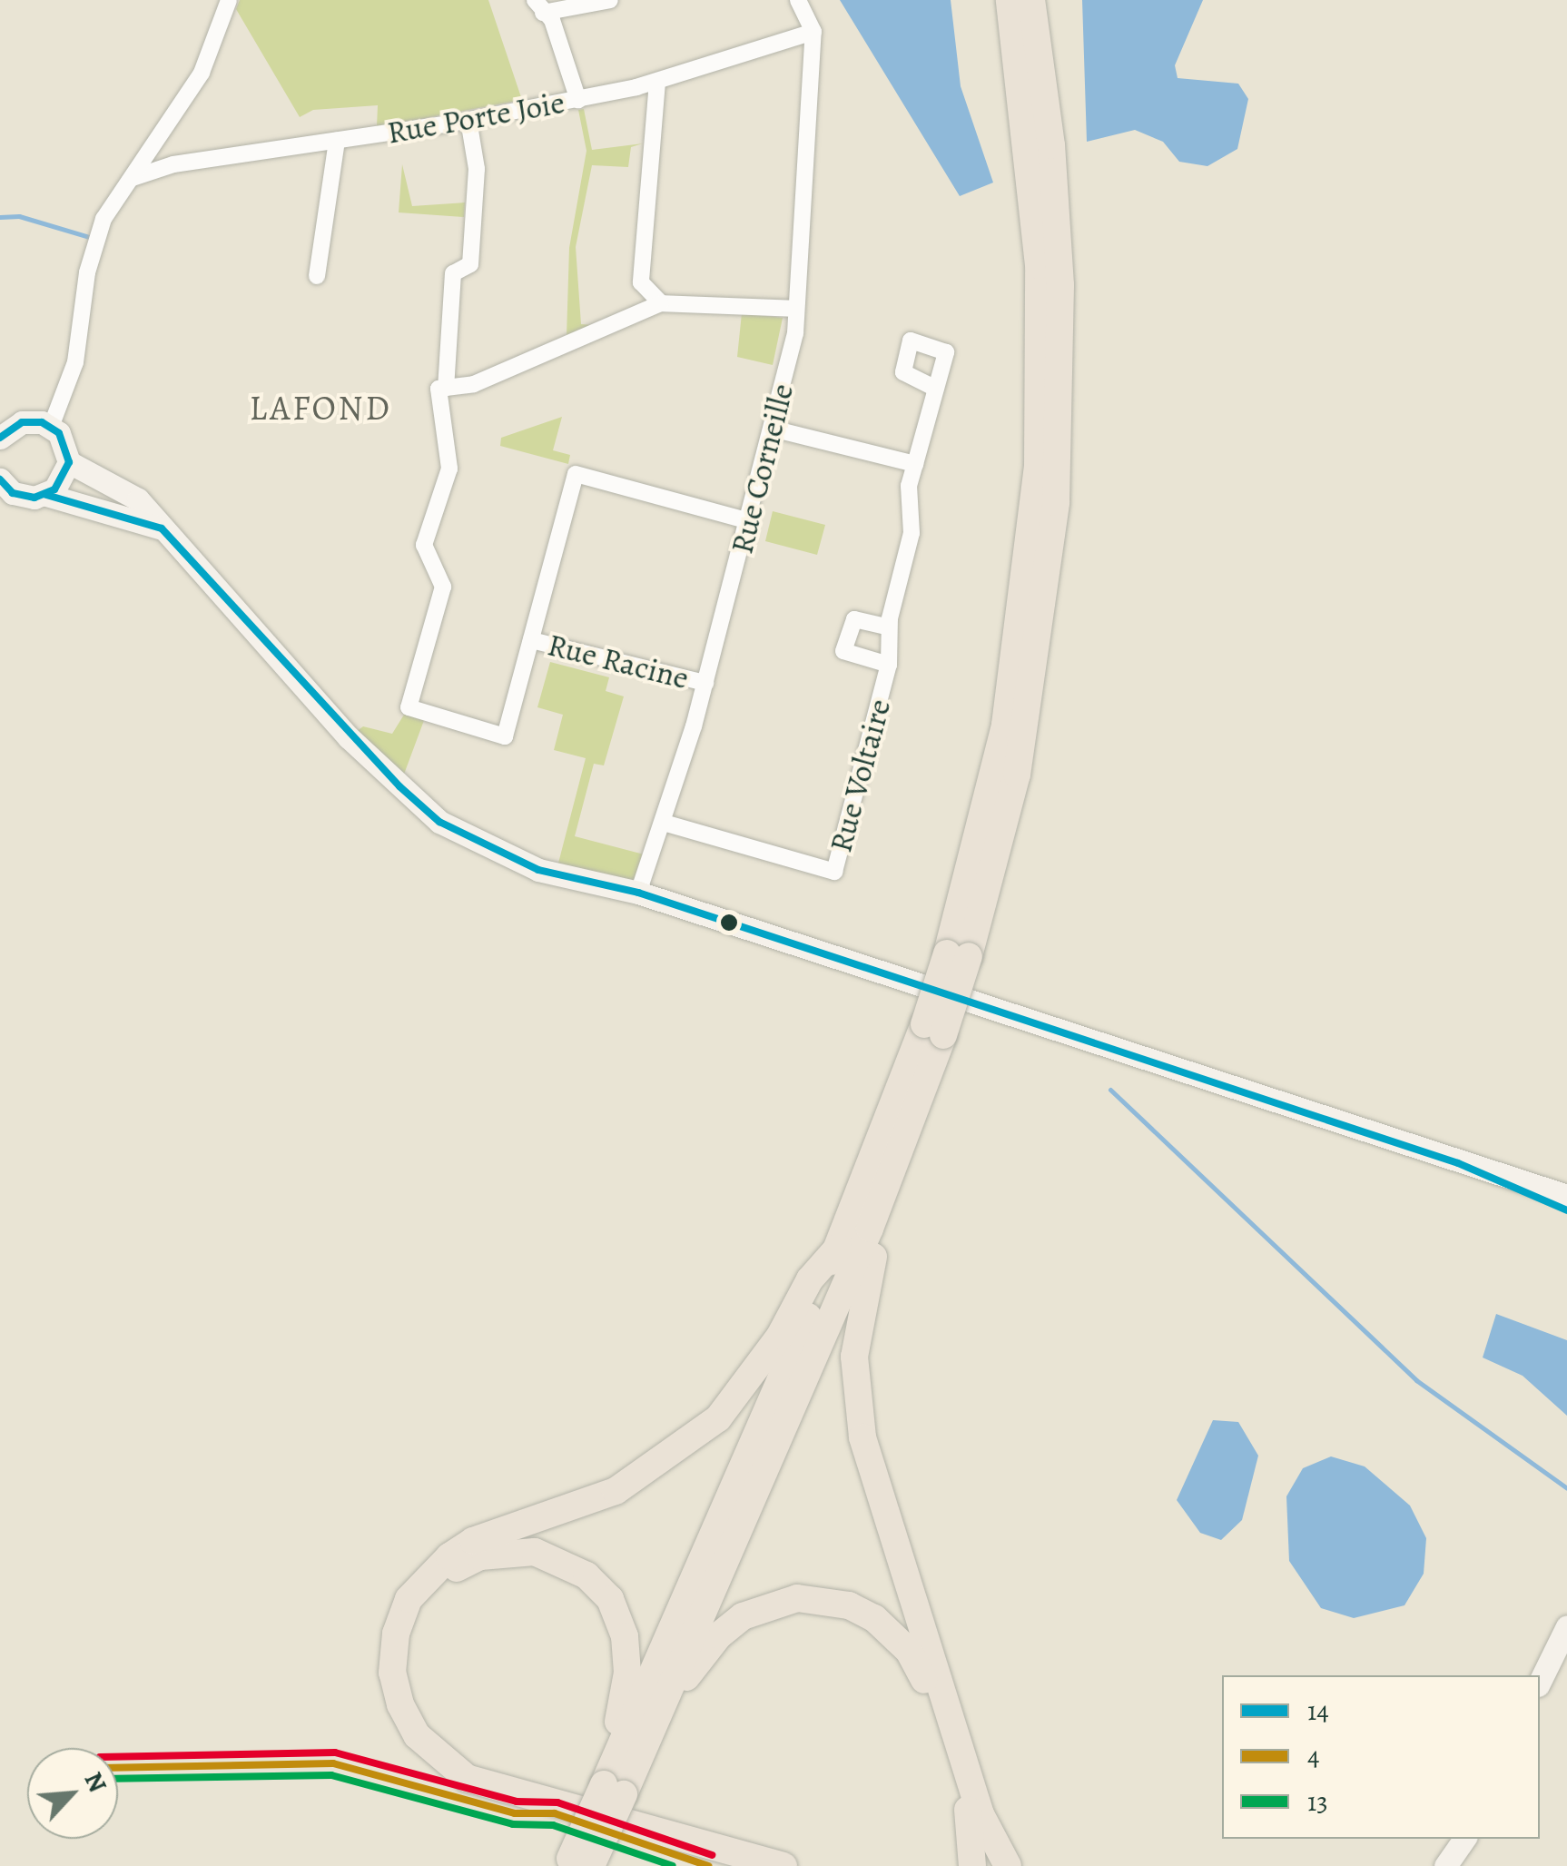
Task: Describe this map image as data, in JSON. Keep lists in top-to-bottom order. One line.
{"streets":{"street":["Rue Porte Joie","Rue Corneille","Rue Racine","Rue Voltaire"]},"crossings":[["Rue Porte Joie","Rue Corneille"],["Rue Corneille","Rue Racine"],["Rue Corneille","Rue Voltaire"]],"districts":["LAFOND"],"lines":["transit line 14","transit line 4","transit line 13"],"legend":["14","4","13"],"north":"top right"}
